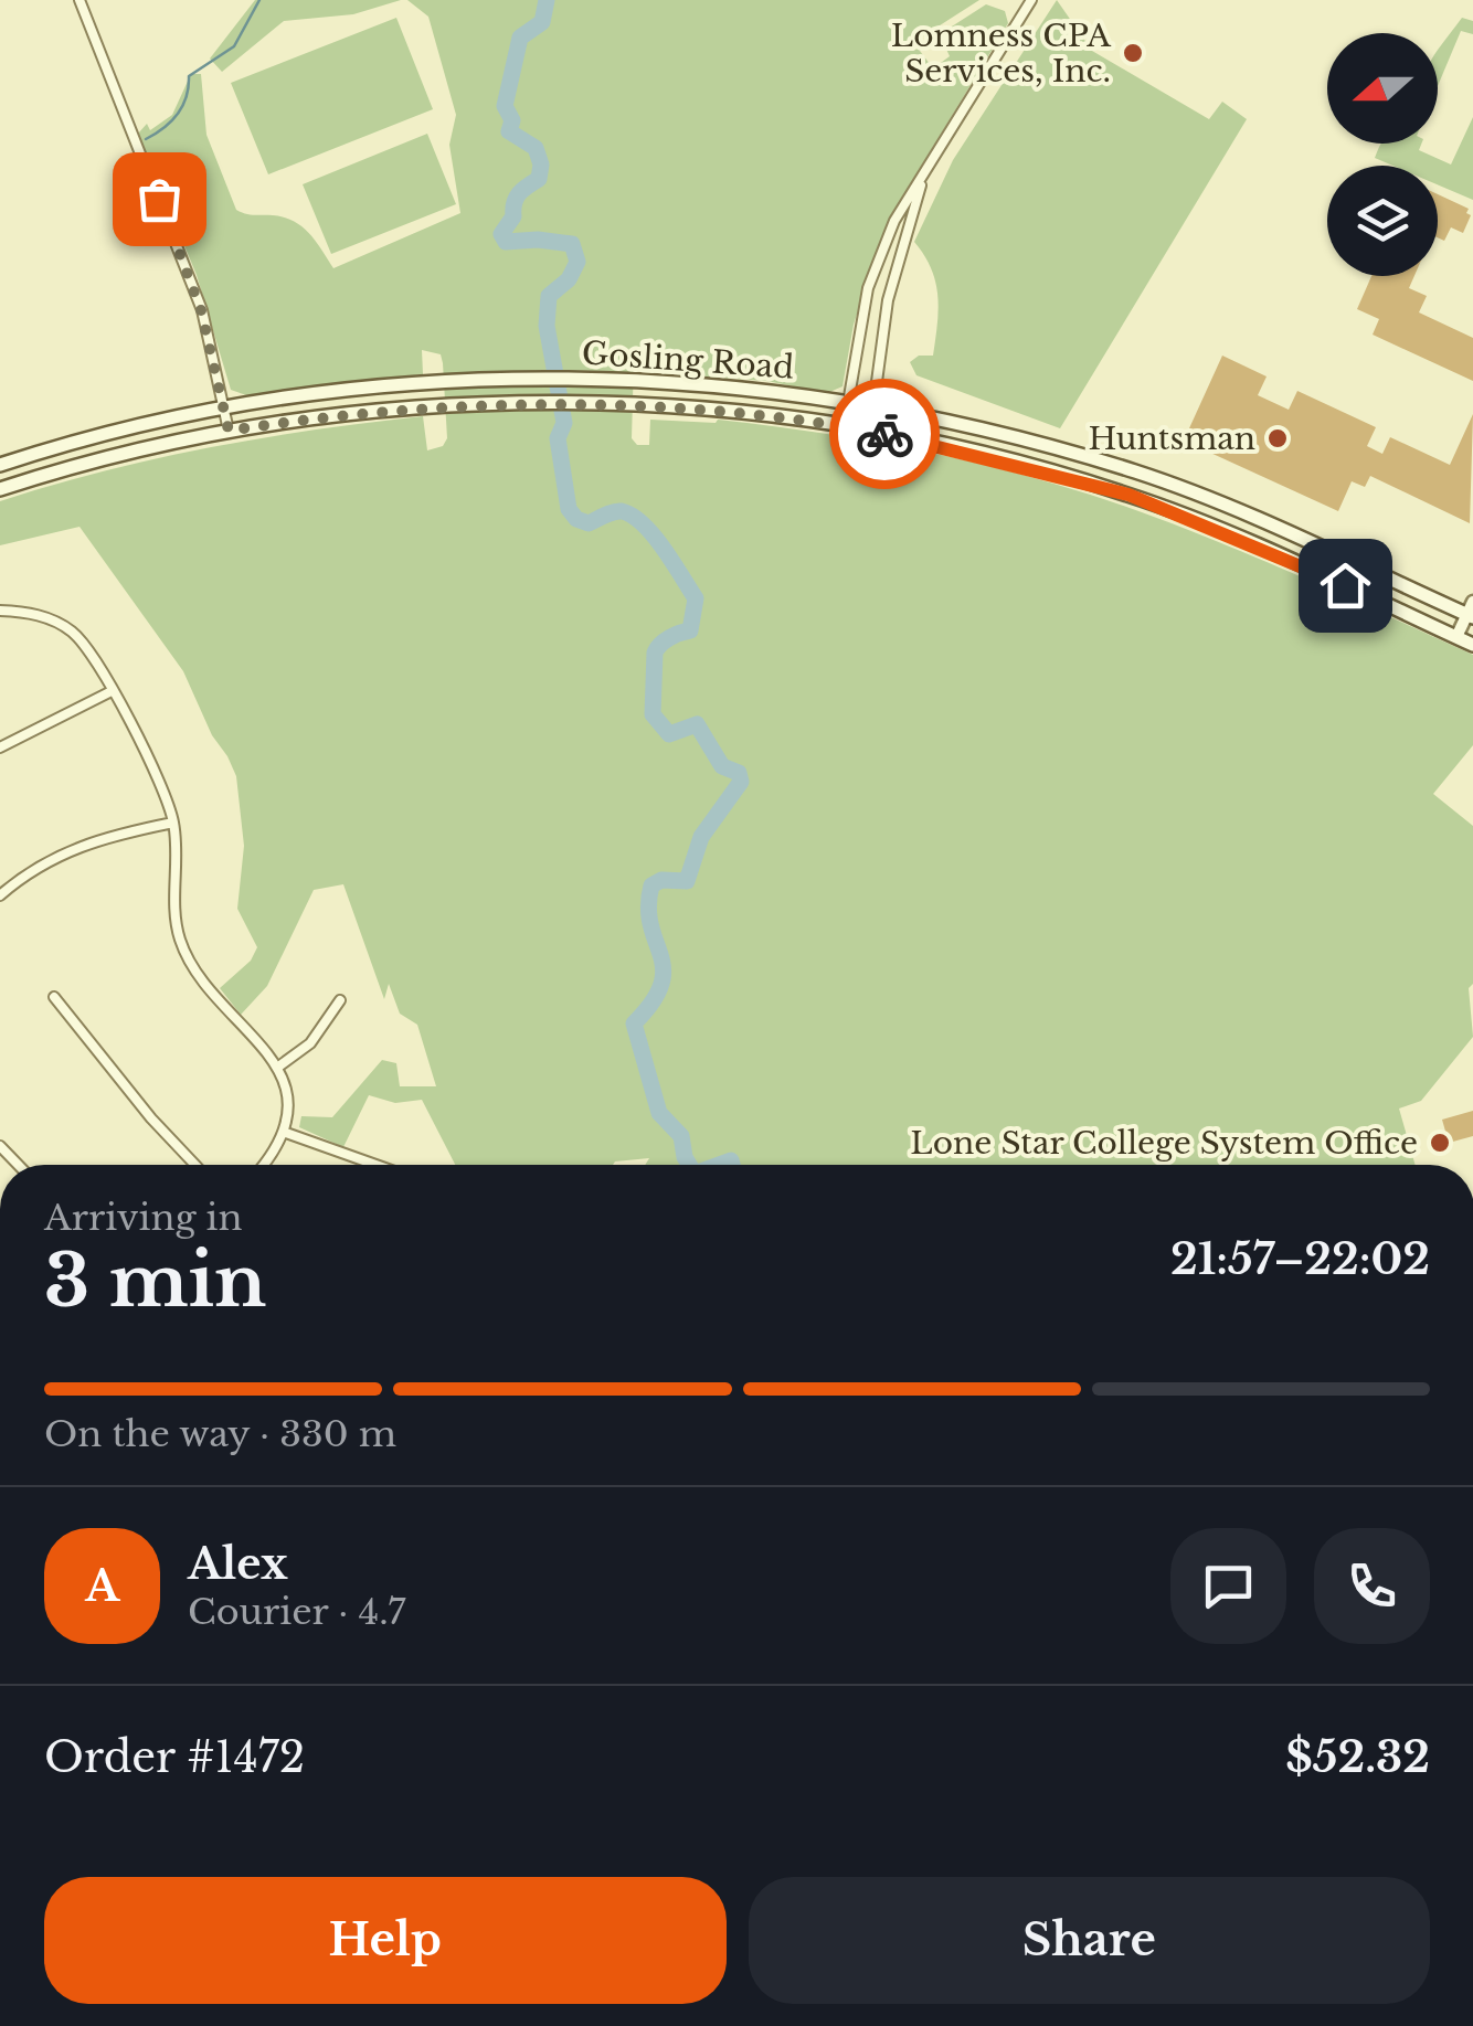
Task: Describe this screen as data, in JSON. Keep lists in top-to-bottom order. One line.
{"streets":{"main road":["Gosling Road"]},"places":["Lomness CPA Services, Inc.","Huntsman","Lone Star College System Office"],"north":"left","page":{"heading":["3 min","Arriving in","21:57–22:02"],"panel":["Alex","Courier · 4.7","Order #1472","$52.32"],"bar":"On the way · 330 m","round":"A","buttons":["Help","Share"]}}
